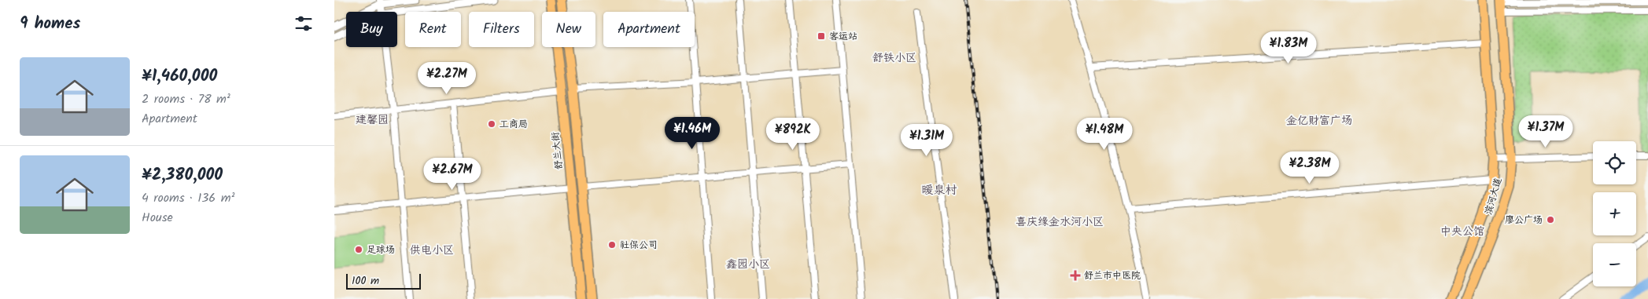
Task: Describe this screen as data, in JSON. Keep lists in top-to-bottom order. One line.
{"streets":{"main road":["舒兰大街","滨河大道"]},"districts":["舒铁小区","建馨园","金亿财富广场","暖泉村","喜庆缘金水河小区","中央公馆","供电小区","鑫园小区"],"places":{"transit":["客运站"],"other":["工商局","廖公广场","社保公司","足球场"],"health":["舒兰市中医院"]},"scale_bar":"100 m","page":{"heading":"9 homes","chip":["Buy","Rent","Filters","New","Apartment"],"price":["¥1.83M","¥2.27M","¥1.37M","¥1.46M","¥892K","¥1.48M","¥1.31M","¥2.38M","¥2.67M"],"list":[{"name":"¥1,460,000","note":"2 rooms · 78 m² · Apartment"},{"name":"¥2,380,000","note":"4 rooms · 136 m² · House"}],"map_buttons":["+","−"],"scale":"100 m"}}
